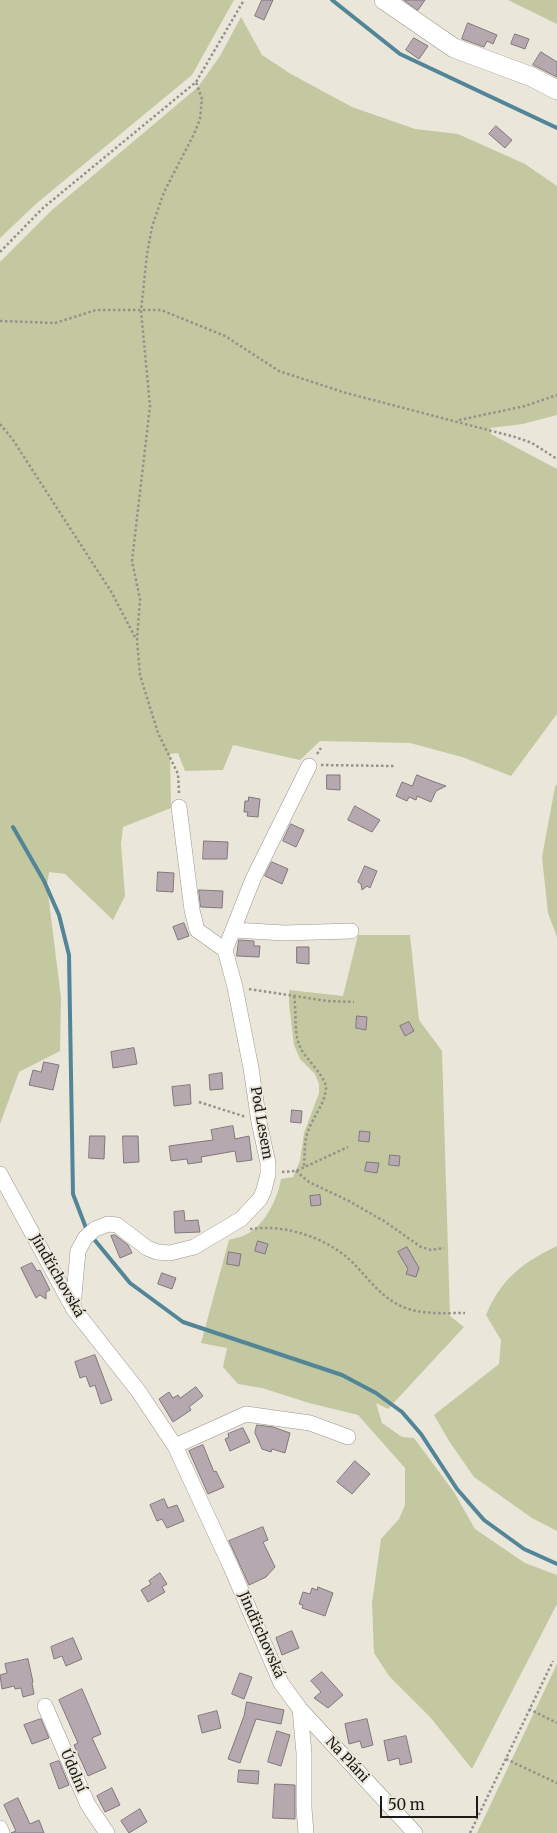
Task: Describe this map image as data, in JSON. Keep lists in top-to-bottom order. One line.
{"streets":{"street":["Pod Lesem","Jindřichovská","Na Pláni","Údolní"]},"crossings":[["Pod Lesem","Jindřichovská"],["Jindřichovská","Na Pláni"]],"scale_bar":"50 m"}
